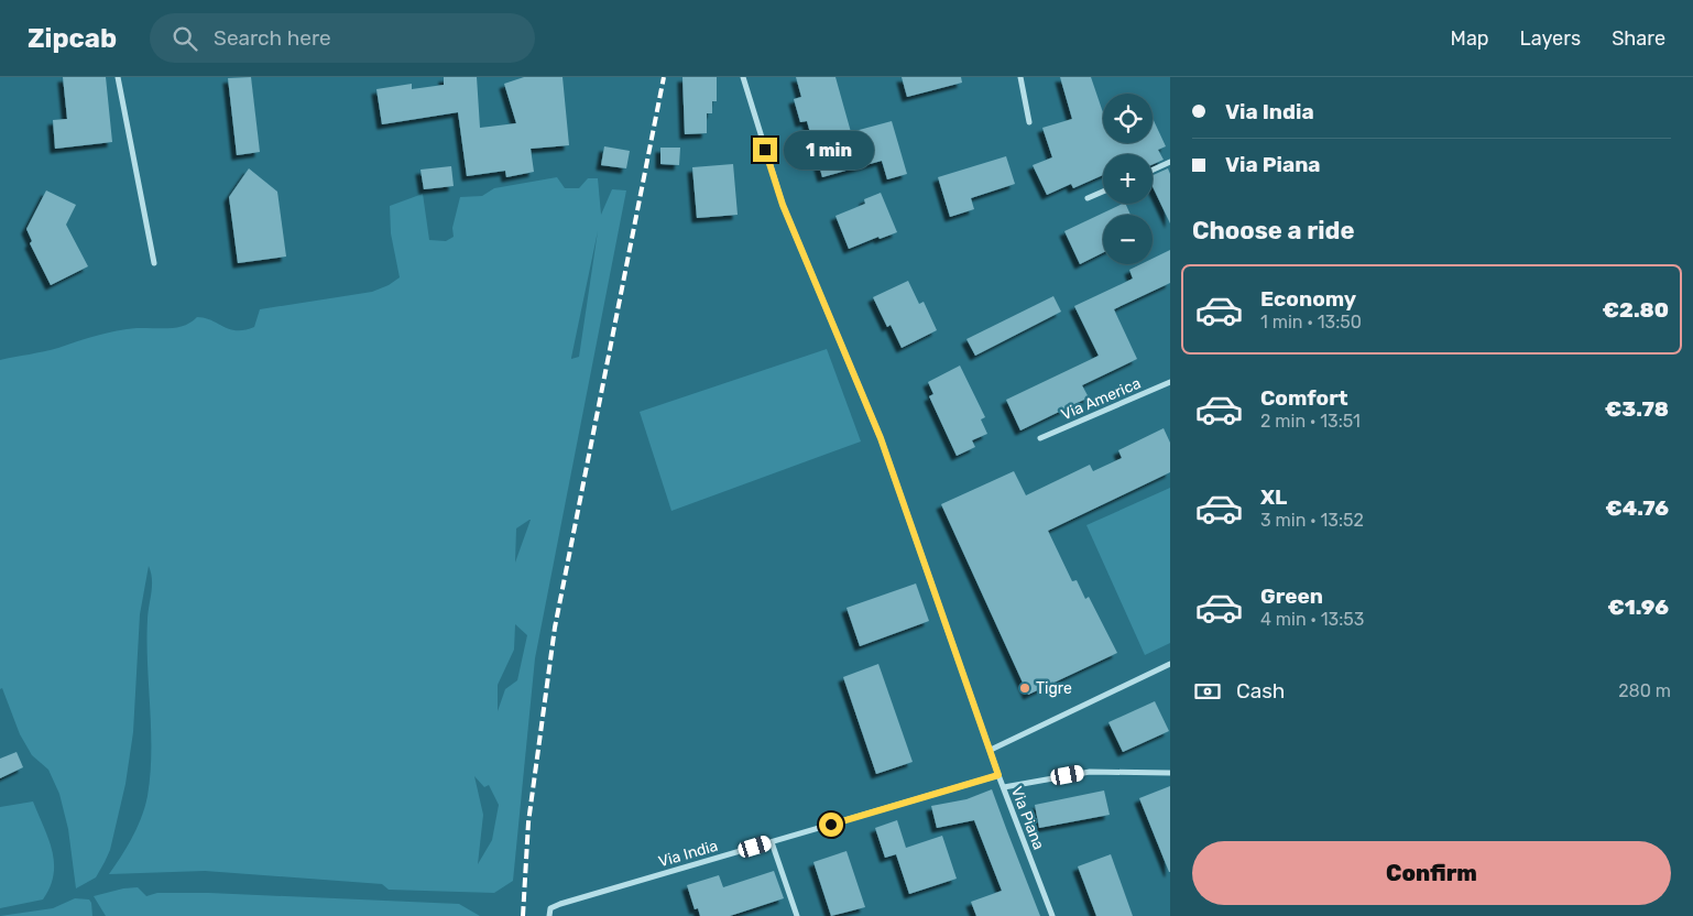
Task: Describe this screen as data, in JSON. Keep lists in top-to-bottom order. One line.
{"streets":{"street":["Via America","Via Piana","Via India"]},"crossings":[["Via Piana","Via India"]],"places":["Tigre"],"page":{"header":"Zipcab","search":"Search here","nav":["Map","Layers","Share"],"banner":["Via India","Via Piana"],"map_buttons":["+","−"],"bubble":"1 min","heading":"Choose a ride","list":[{"name":"Economy","note":"1 min · 13:50","value":"€2.80"},{"name":"Comfort","note":"2 min · 13:51","value":"€3.78"},{"name":"XL","note":"3 min · 13:52","value":"€4.76"},{"name":"Green","note":"4 min · 13:53","value":"€1.96"}],"pay":["Cash","280 m"],"buttons":"Confirm"}}
